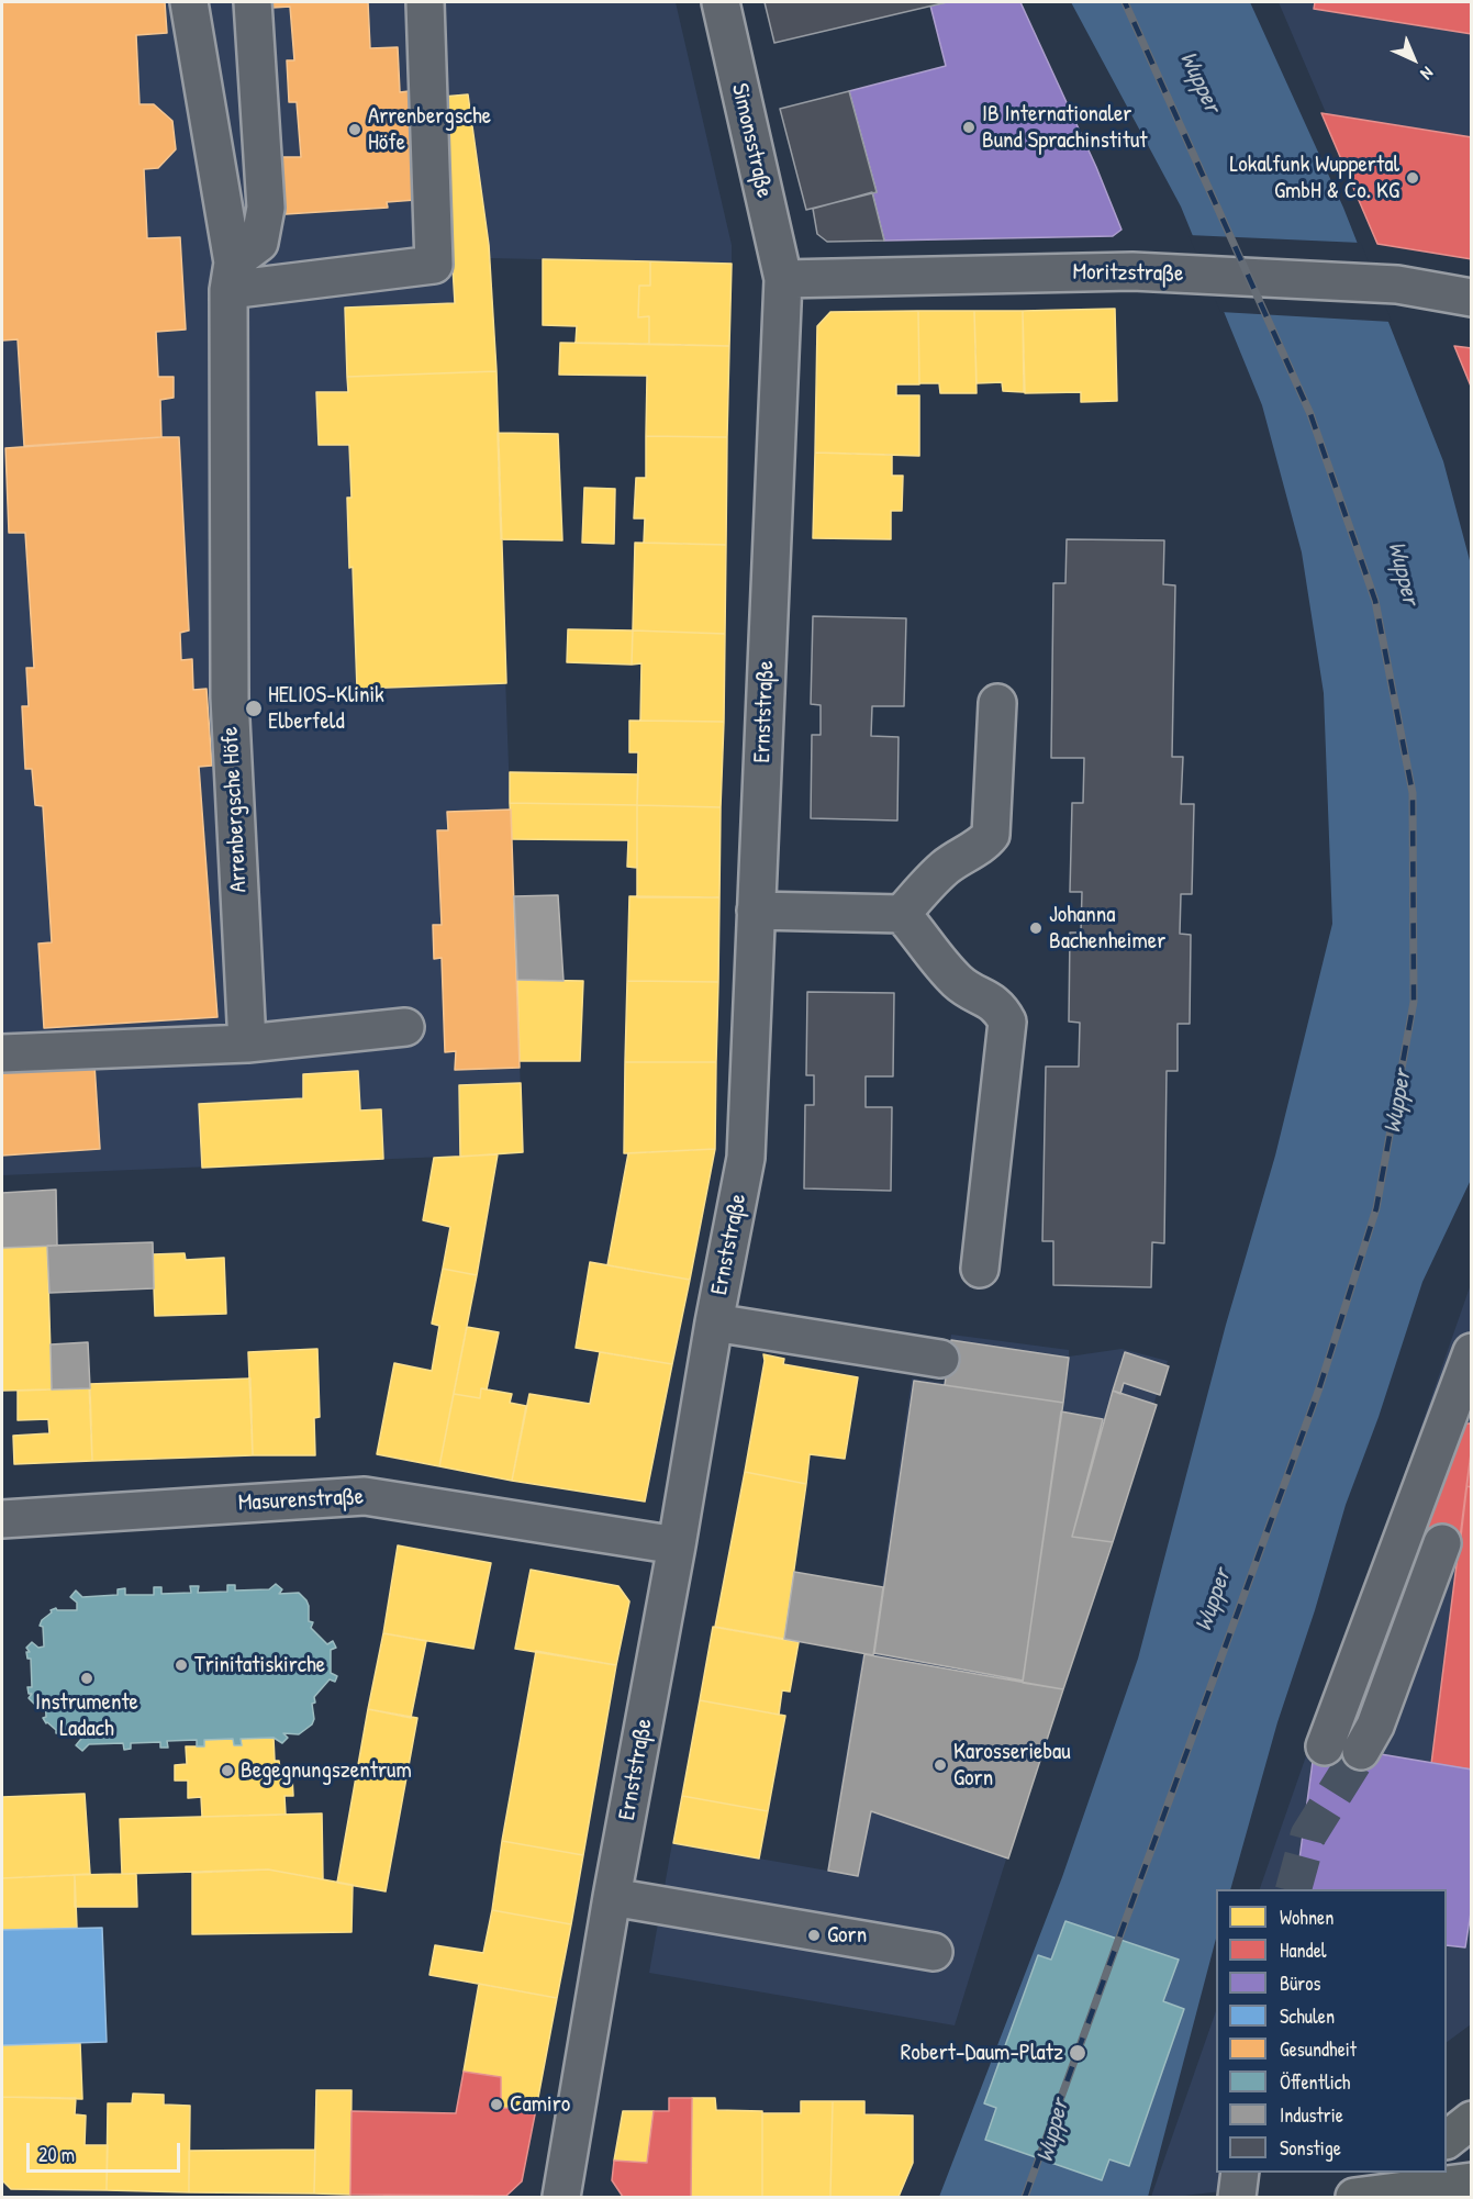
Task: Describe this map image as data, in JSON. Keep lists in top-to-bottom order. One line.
{"streets":{"street":["Simonsstraße","Moritzstraße","Ernststraße","Arrenbergsche Höfe","Masurenstraße"]},"crossings":[["Simonsstraße","Moritzstraße"],["Simonsstraße","Ernststraße"],["Moritzstraße","Ernststraße"],["Ernststraße","Masurenstraße"]],"water":["Wupper"],"places":["IB Internationaler Bund Sprachinstitut","Arrenbergsche Höfe","Lokalfunk Wuppertal GmbH & Co. KG","HELIOS-Klinik Elberfeld","Johanna Bachenheimer","Trinitatiskirche","Instrumente Ladach","Karosseriebau Gorn","Begegnungszentrum","Gorn","Robert-Daum-Platz","Camiro"],"legend":["Wohnen","Handel","Büros","Schulen","Gesundheit","Öffentlich","Industrie","Sonstige"],"scale_bar":"20 m","north":"bottom right"}
